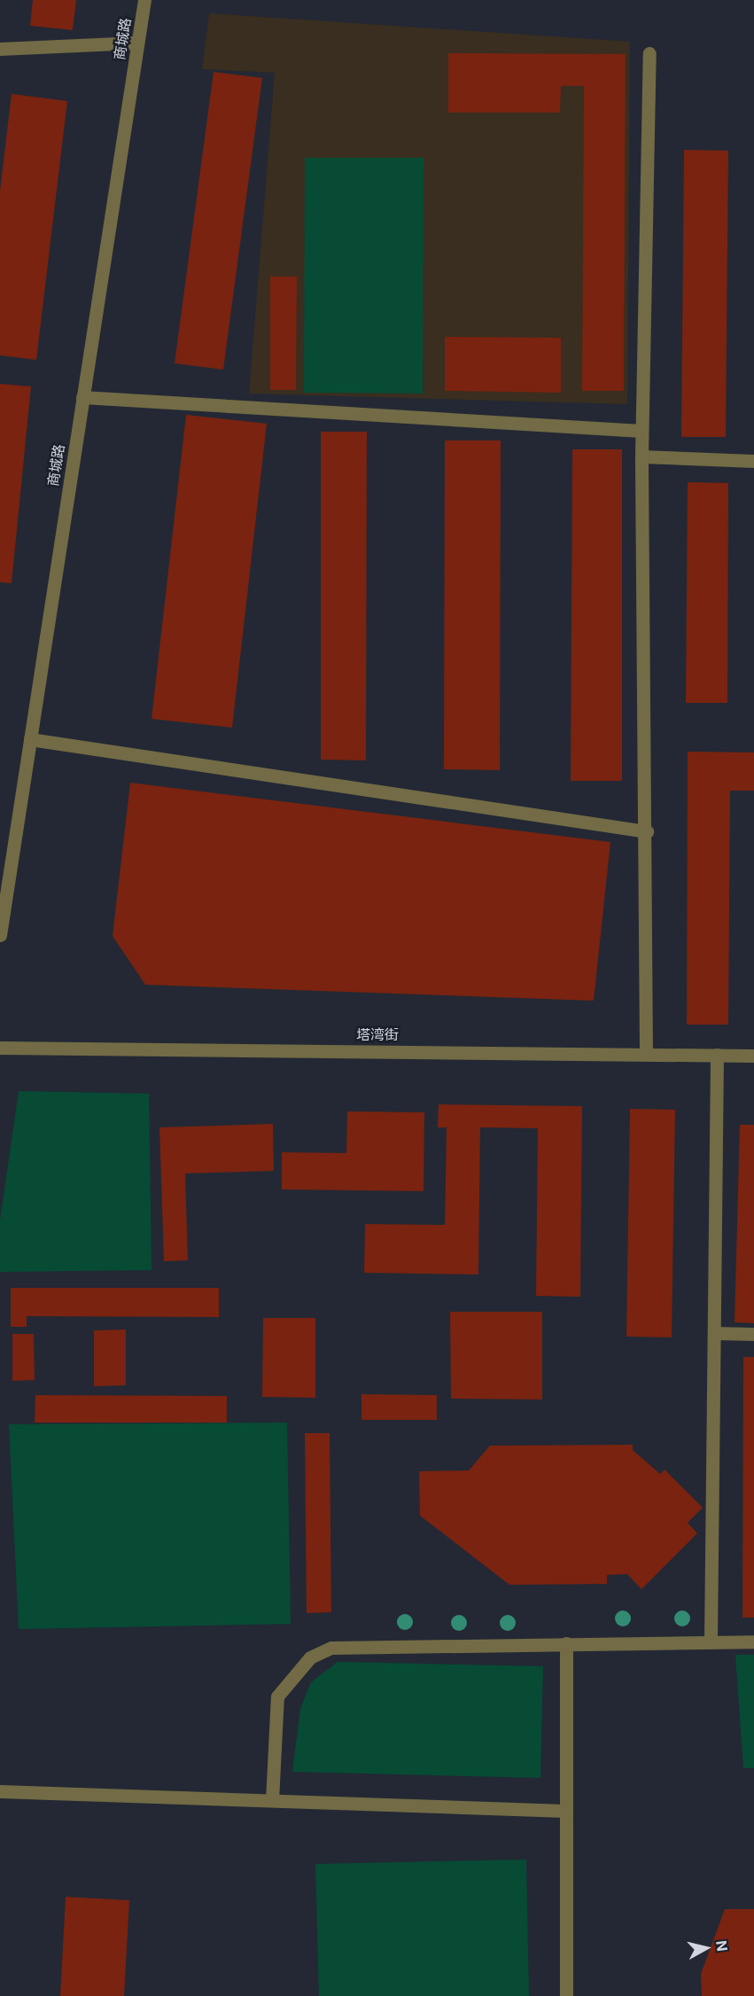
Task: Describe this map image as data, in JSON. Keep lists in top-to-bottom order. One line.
{"streets":{"street":["商城路","塔湾街"]},"north":"right"}
